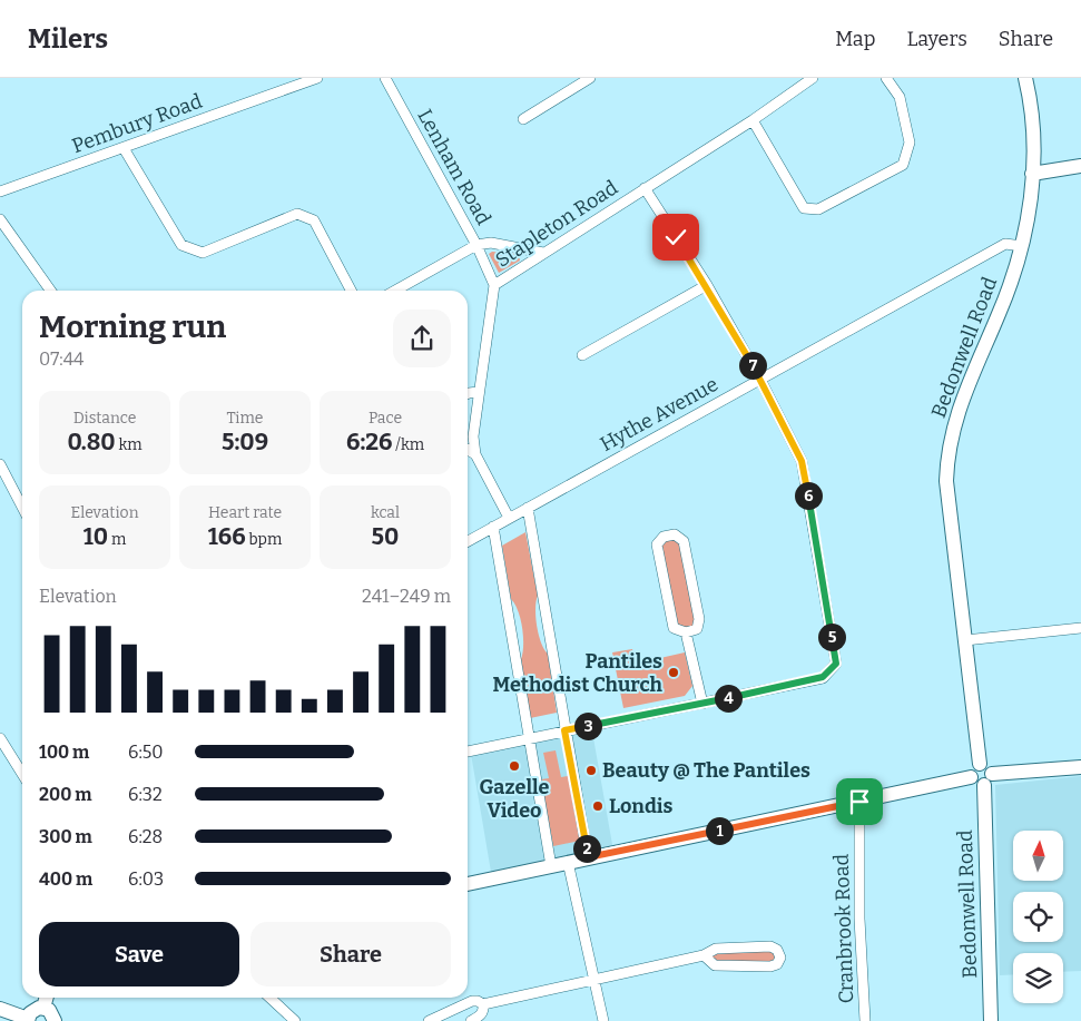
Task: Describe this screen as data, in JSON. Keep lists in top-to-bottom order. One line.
{"streets":{"street":["Pembury Road","Lenham Road","Stapleton Road","Bedonwell Road","Hythe Avenue","Cranbrook Road"]},"crossings":[["Lenham Road","Stapleton Road"],["Stapleton Road","Hythe Avenue"],["Bedonwell Road","Hythe Avenue"]],"places":["Pantiles Methodist Church","Gazelle Video","Beauty @ The Pantiles","Londis"],"north":"top","page":{"header":"Milers","nav":["Map","Layers","Share"],"heading":["Morning run","07:44"],"pins":["7","6","5","4","3","1","2"],"stats":[["Distance","0.80 km"],["Time","5:09"],["Pace","6:26 /km"],["Elevation","10 m"],["Heart rate","166 bpm"],["kcal","50"]],"chart":["Elevation","241–249 m"],"list":[{"name":"100 m","note":"6:50"},{"name":"200 m","note":"6:32"},{"name":"300 m","note":"6:28"},{"name":"400 m","note":"6:03"}],"buttons":["Save","Share"]}}
